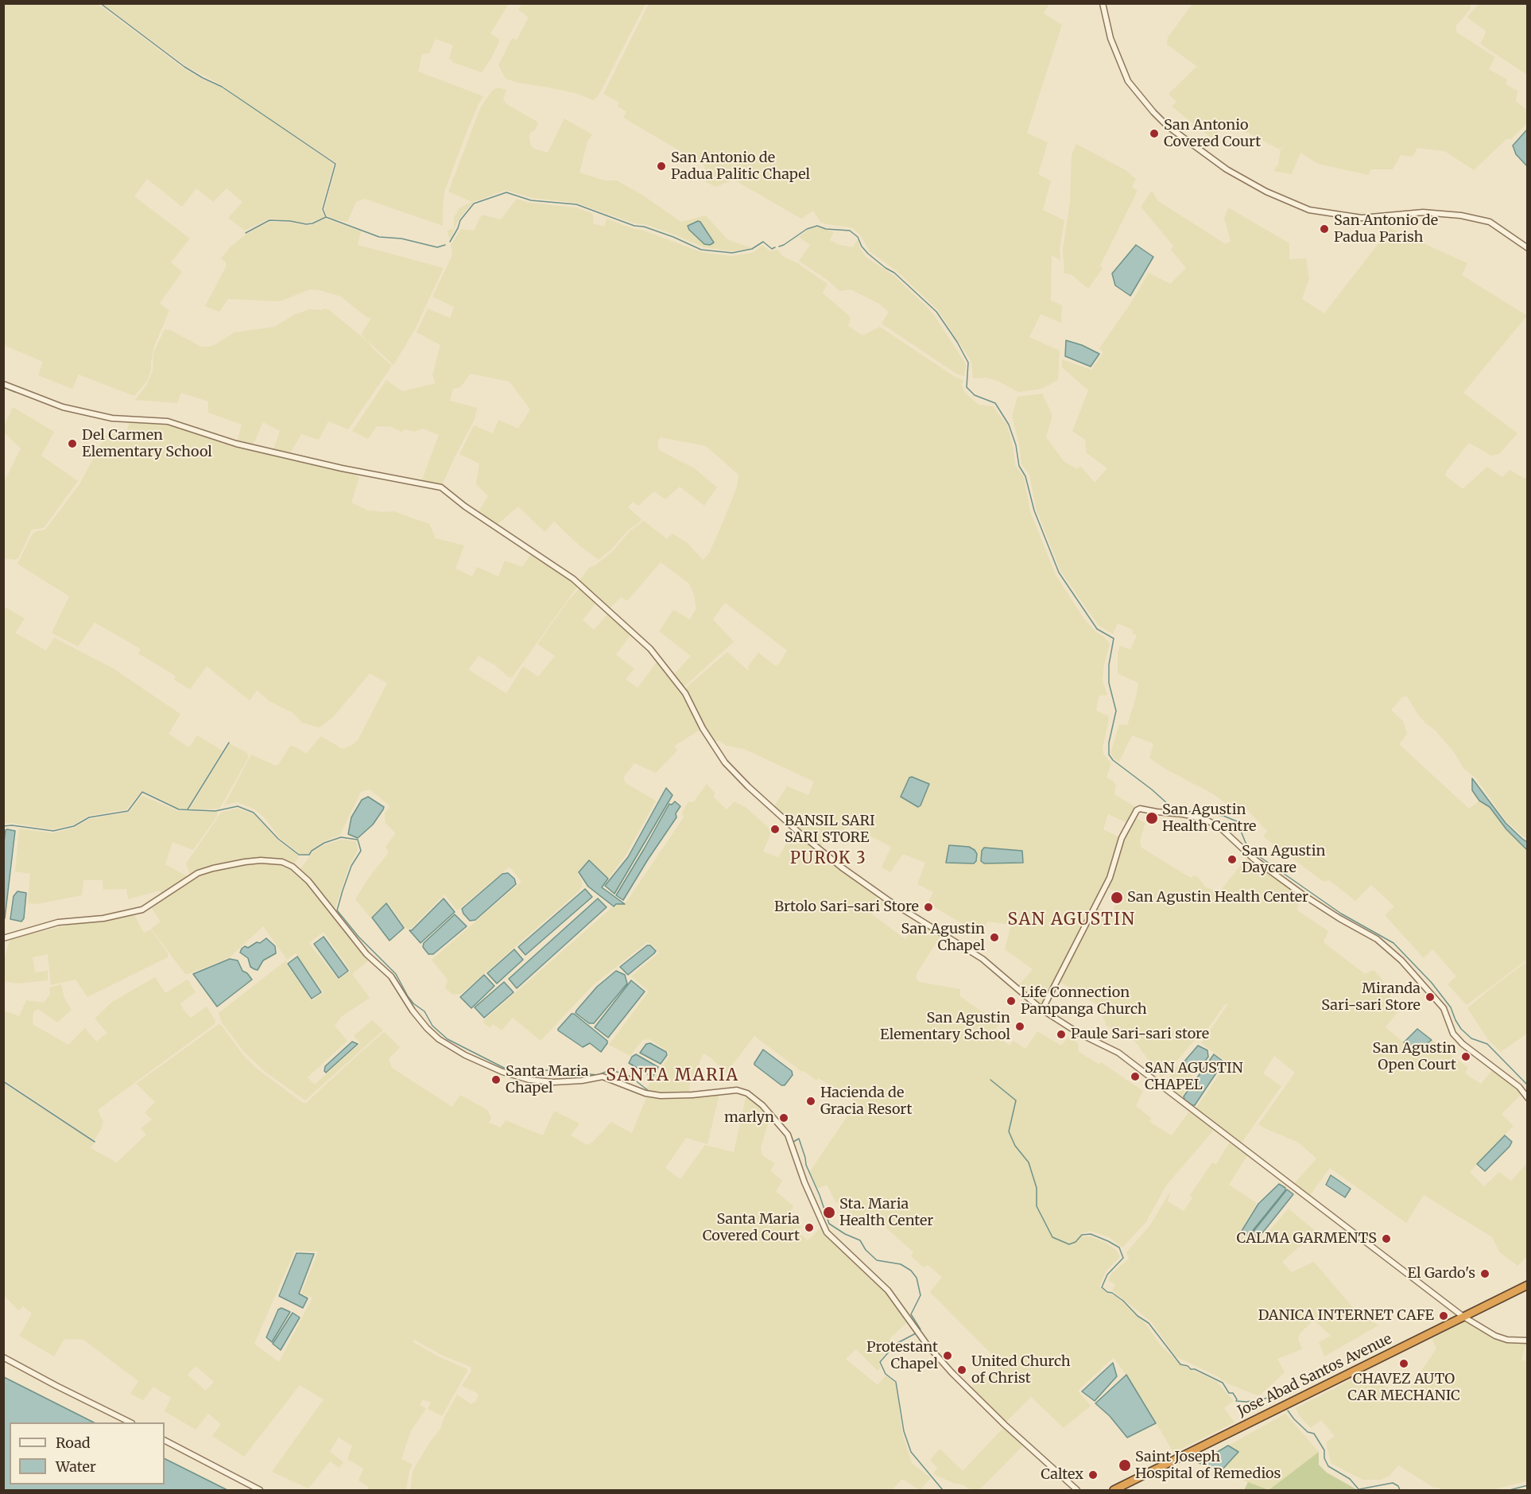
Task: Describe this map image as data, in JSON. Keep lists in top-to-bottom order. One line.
{"streets":{"highway":["Jose Abad Santos Avenue"]},"districts":["PUROK 3","SAN AGUSTIN","SANTA MARIA"],"places":["San Antonio Covered Court","San Antonio de Padua Palitic Chapel","San Antonio de Padua Parish","Del Carmen Elementary School","San Agustin Health Centre","BANSIL SARI SARI STORE","San Agustin Daycare","San Agustin Health Center","Brtolo Sari-sari Store","San Agustin Chapel","Miranda Sari-sari Store","Life Connection Pampanga Church","San Agustin Elementary School","Paule Sari-sari store","San Agustin Open Court","SAN AGUSTIN CHAPEL","Santa Maria Chapel","Hacienda de Gracia Resort","marlyn","Sta. Maria Health Center","Santa Maria Covered Court","CALMA GARMENTS","El Gardo's","DANICA INTERNET CAFE","Protestant Chapel","CHAVEZ AUTO CAR MECHANIC","United Church of Christ","Saint Joseph Hospital of Remedios","Caltex"],"legend":["Road","Water"]}
